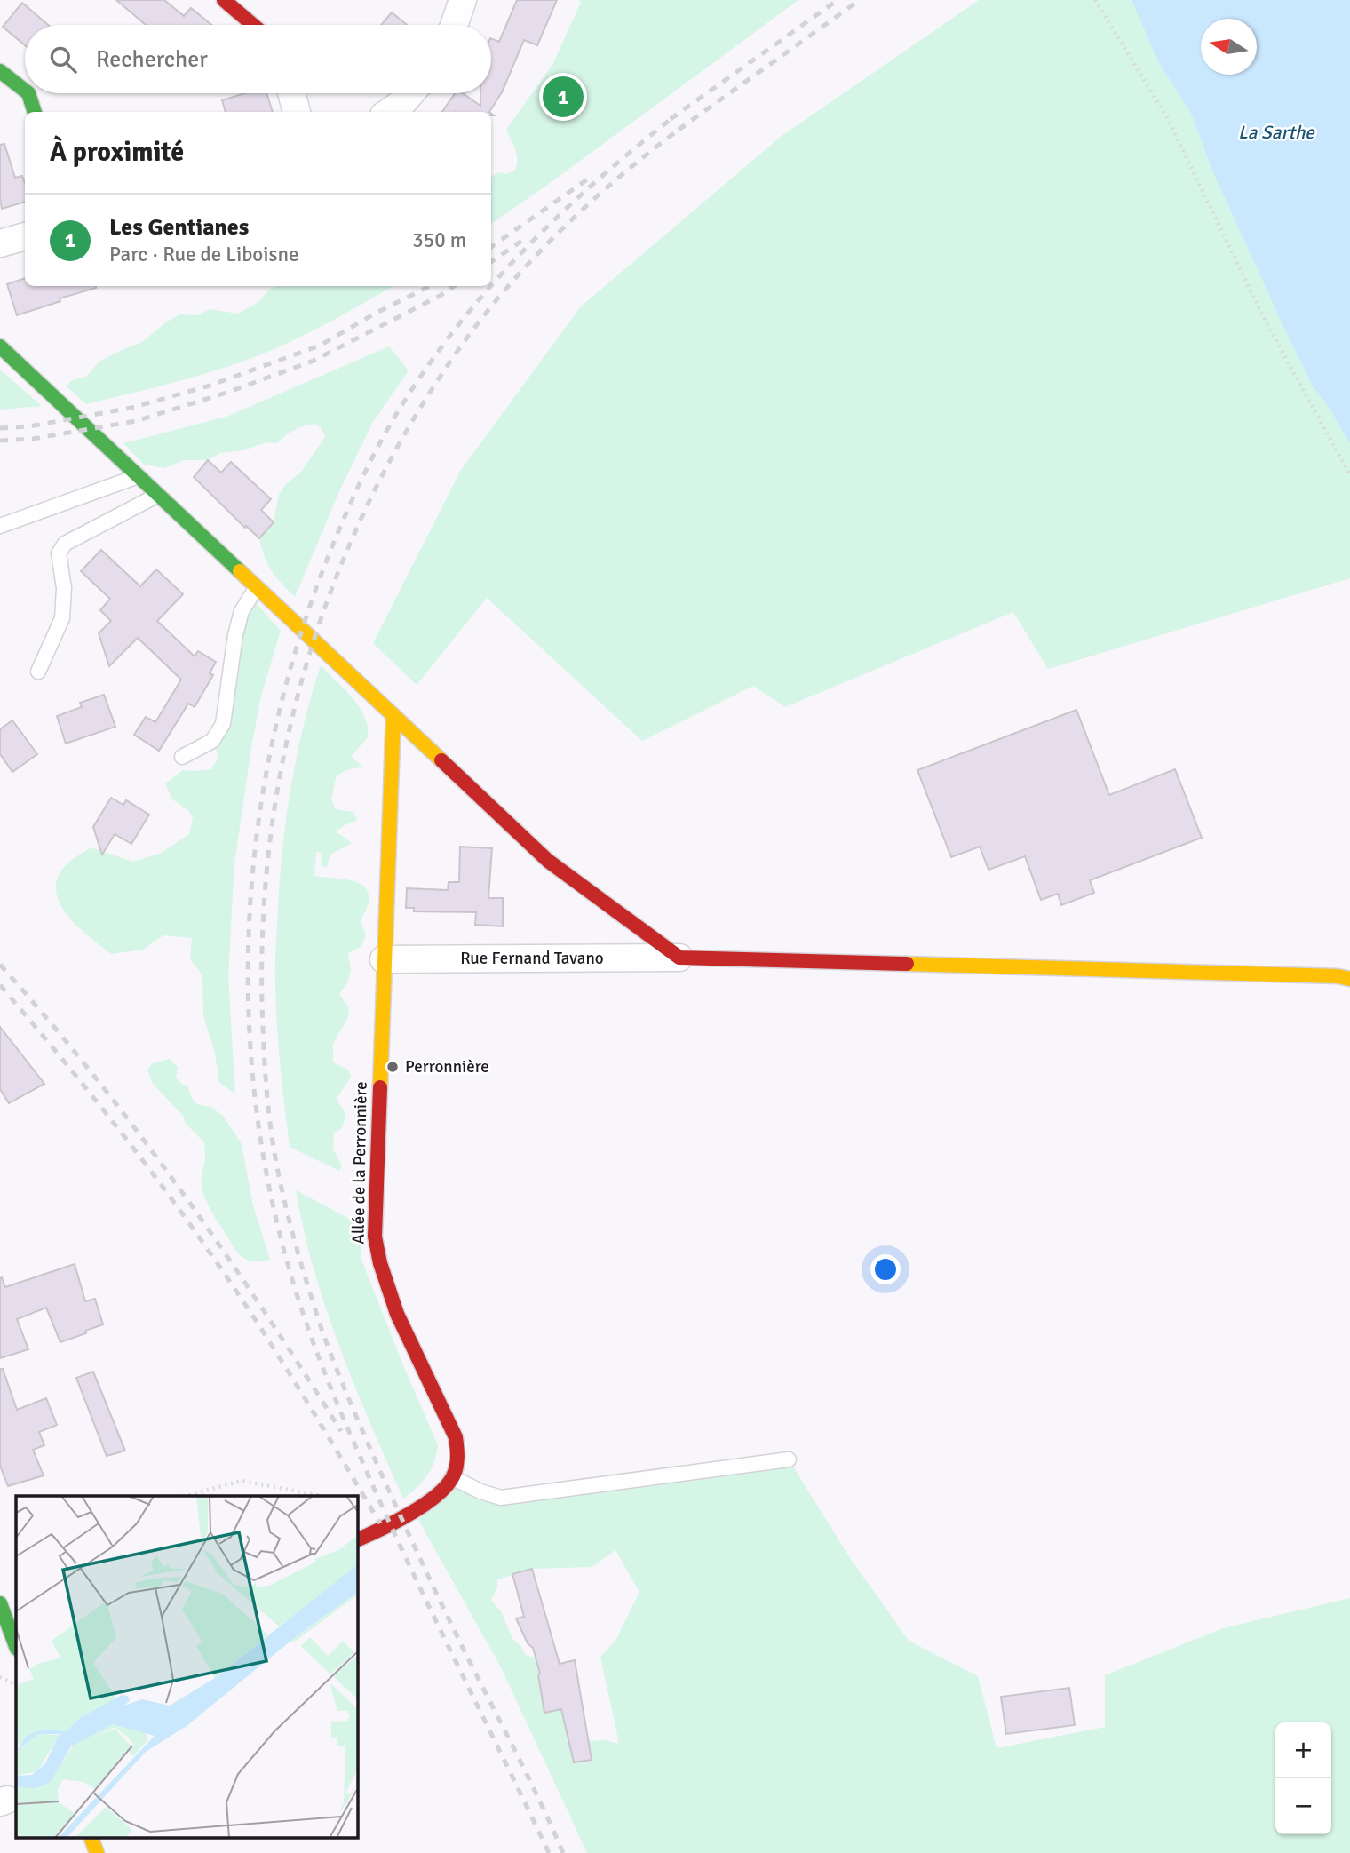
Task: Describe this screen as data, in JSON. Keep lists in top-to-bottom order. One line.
{"streets":{"street":["Rue Fernand Tavano","Allée de la Perronnière"]},"crossings":[["Rue Fernand Tavano","Allée de la Perronnière"]],"water":["La Sarthe"],"places":["Perronnière"],"north":"left","page":{"search":"Rechercher","pins":"1","heading":"À proximité","list":[{"mark":"1","name":"Les Gentianes","note":"Parc · Rue de Liboisne","value":"350 m"}],"map_buttons":["+","−"]}}
